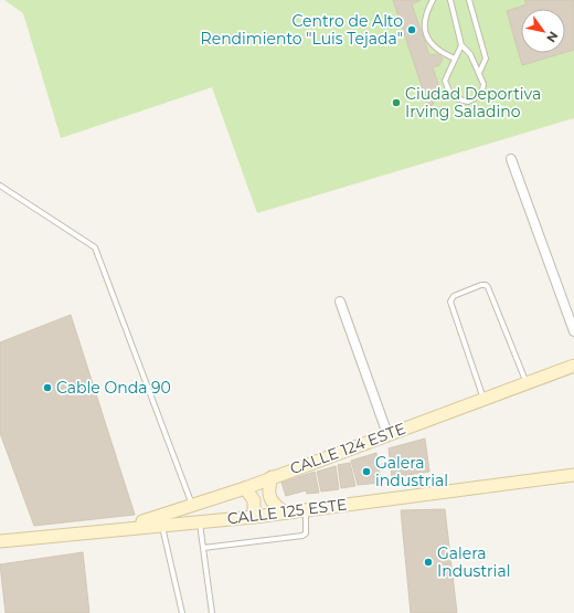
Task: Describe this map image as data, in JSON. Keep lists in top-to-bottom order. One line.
{"streets":{"main road":["CALLE 124 ESTE","CALLE 125 ESTE"]},"crossings":[["CALLE 124 ESTE","CALLE 125 ESTE"]],"places":["Centro de Alto Rendimiento \"Luis Tejada\"","Ciudad Deportiva Irving Saladino","Cable Onda 90","Galera industrial","Galera Industrial"],"north":"bottom right"}
